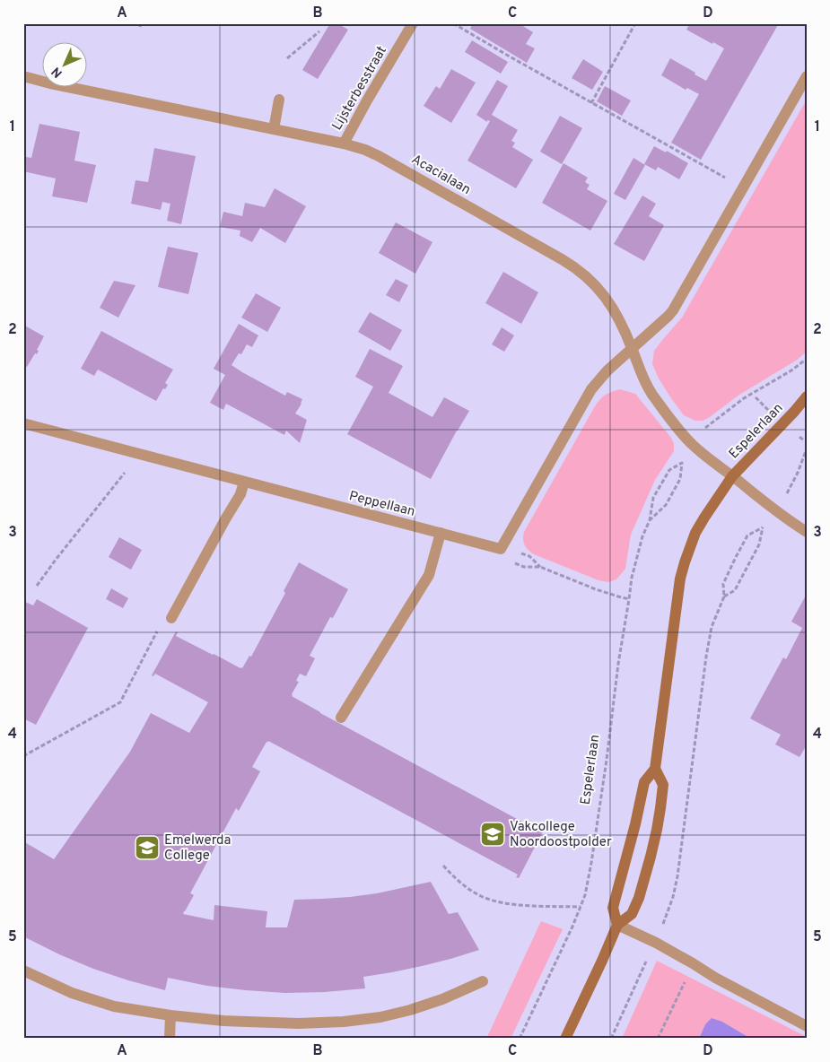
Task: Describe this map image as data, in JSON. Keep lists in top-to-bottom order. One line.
{"streets":{"main road":["Espelerlaan"],"street":["Lijsterbesstraat","Acacialaan","Peppellaan"]},"crossings":[["Lijsterbesstraat","Acacialaan"],["Acacialaan","Espelerlaan"],["Acacialaan","Peppellaan"]],"places":{"school or university":["Vakcollege Noordoostpolder","Emelwerda College"]},"north":"bottom left","grid":{"columns":["A","B","C","D"],"rows":["1","2","3","4","5"]}}
